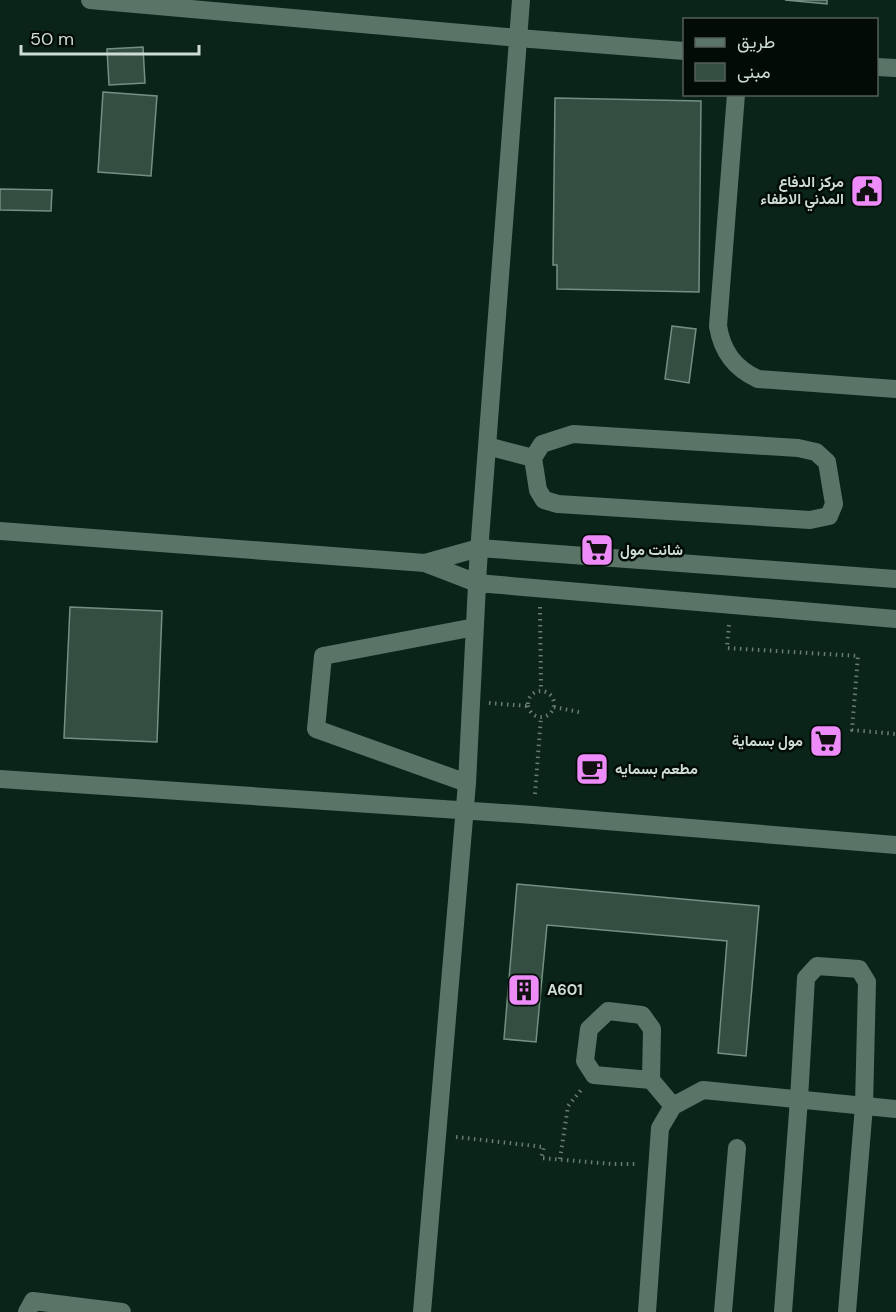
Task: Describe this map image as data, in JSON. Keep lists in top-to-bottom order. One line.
{"places":{"public building":["مركز الدفاع المدني الاطفاء"],"supermarket":["شانت مول","مول بسماية"],"cafe":["مطعم بسمايه"],"building":["A601"]},"legend":["طريق","مبنى"],"scale_bar":"50 m"}
